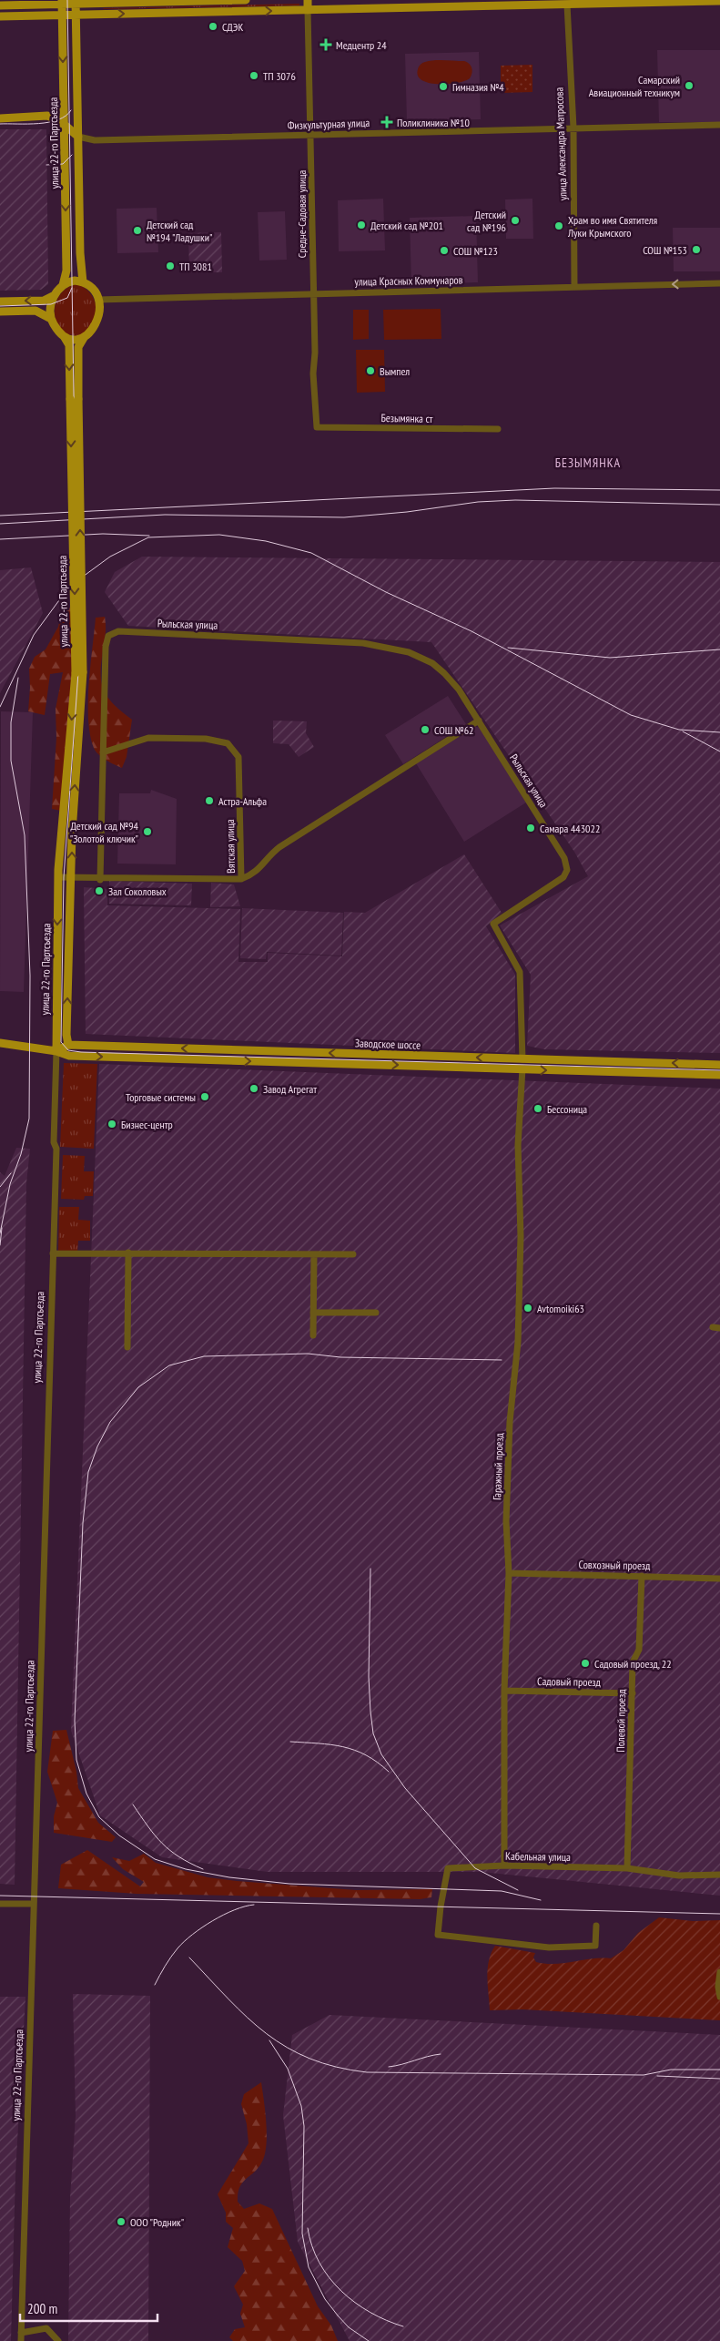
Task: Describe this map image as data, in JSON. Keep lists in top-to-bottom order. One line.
{"streets":{"main road":["улица 22-го Партсъезда","Средне-Садовая улица","Заводское шоссе"],"street":["Физкультурная улица","улица Александра Матросова","улица Красных Коммунаров","Безымянка ст","Рыльская улица","Вятская улица","Гаражный проезд","Совхозный проезд","Садовый проезд","Полевой проезд","Кабельная улица"]},"crossings":[["Физкультурная улица","улица Александра Матросова"],["Физкультурная улица","Средне-Садовая улица"],["улица 22-го Партсъезда","улица Красных Коммунаров"],["улица 22-го Партсъезда","Заводское шоссе"],["улица Александра Матросова","улица Красных Коммунаров"],["Средне-Садовая улица","улица Красных Коммунаров"],["Средне-Садовая улица","Безымянка ст"],["Рыльская улица","Вятская улица"],["Рыльская улица","Заводское шоссе"],["Заводское шоссе","Гаражный проезд"],["Гаражный проезд","Совхозный проезд"],["Гаражный проезд","Садовый проезд"],["Гаражный проезд","Кабельная улица"],["Совхозный проезд","Полевой проезд"],["Садовый проезд","Полевой проезд"],["Полевой проезд","Кабельная улица"]],"districts":["БЕЗЫМЯНКА"],"places":{"other":["СДЭК","ТП 3076","Самарский Авиационный техникум","Гимназия №4","Детский сад №196","Детский сад №201","Храм во имя Святителя Луки Крымского","Детский сад №194 \"Ладушки\"","СОШ №153","СОШ №123","ТП 3081","Вымпел","СОШ №62","Астра-Альфа","Самара 443022","Детский сад №94 \"Золотой ключик\"","Зал Соколовых","Завод Агрегат","Торговые системы","Бессоница","Бизнес-центр","Avtomoiki63","Садовый проезд, 22","ООО \"Родник\""],"health":["Медцентр 24","Поликлиника №10"]},"scale_bar":"200 m"}
